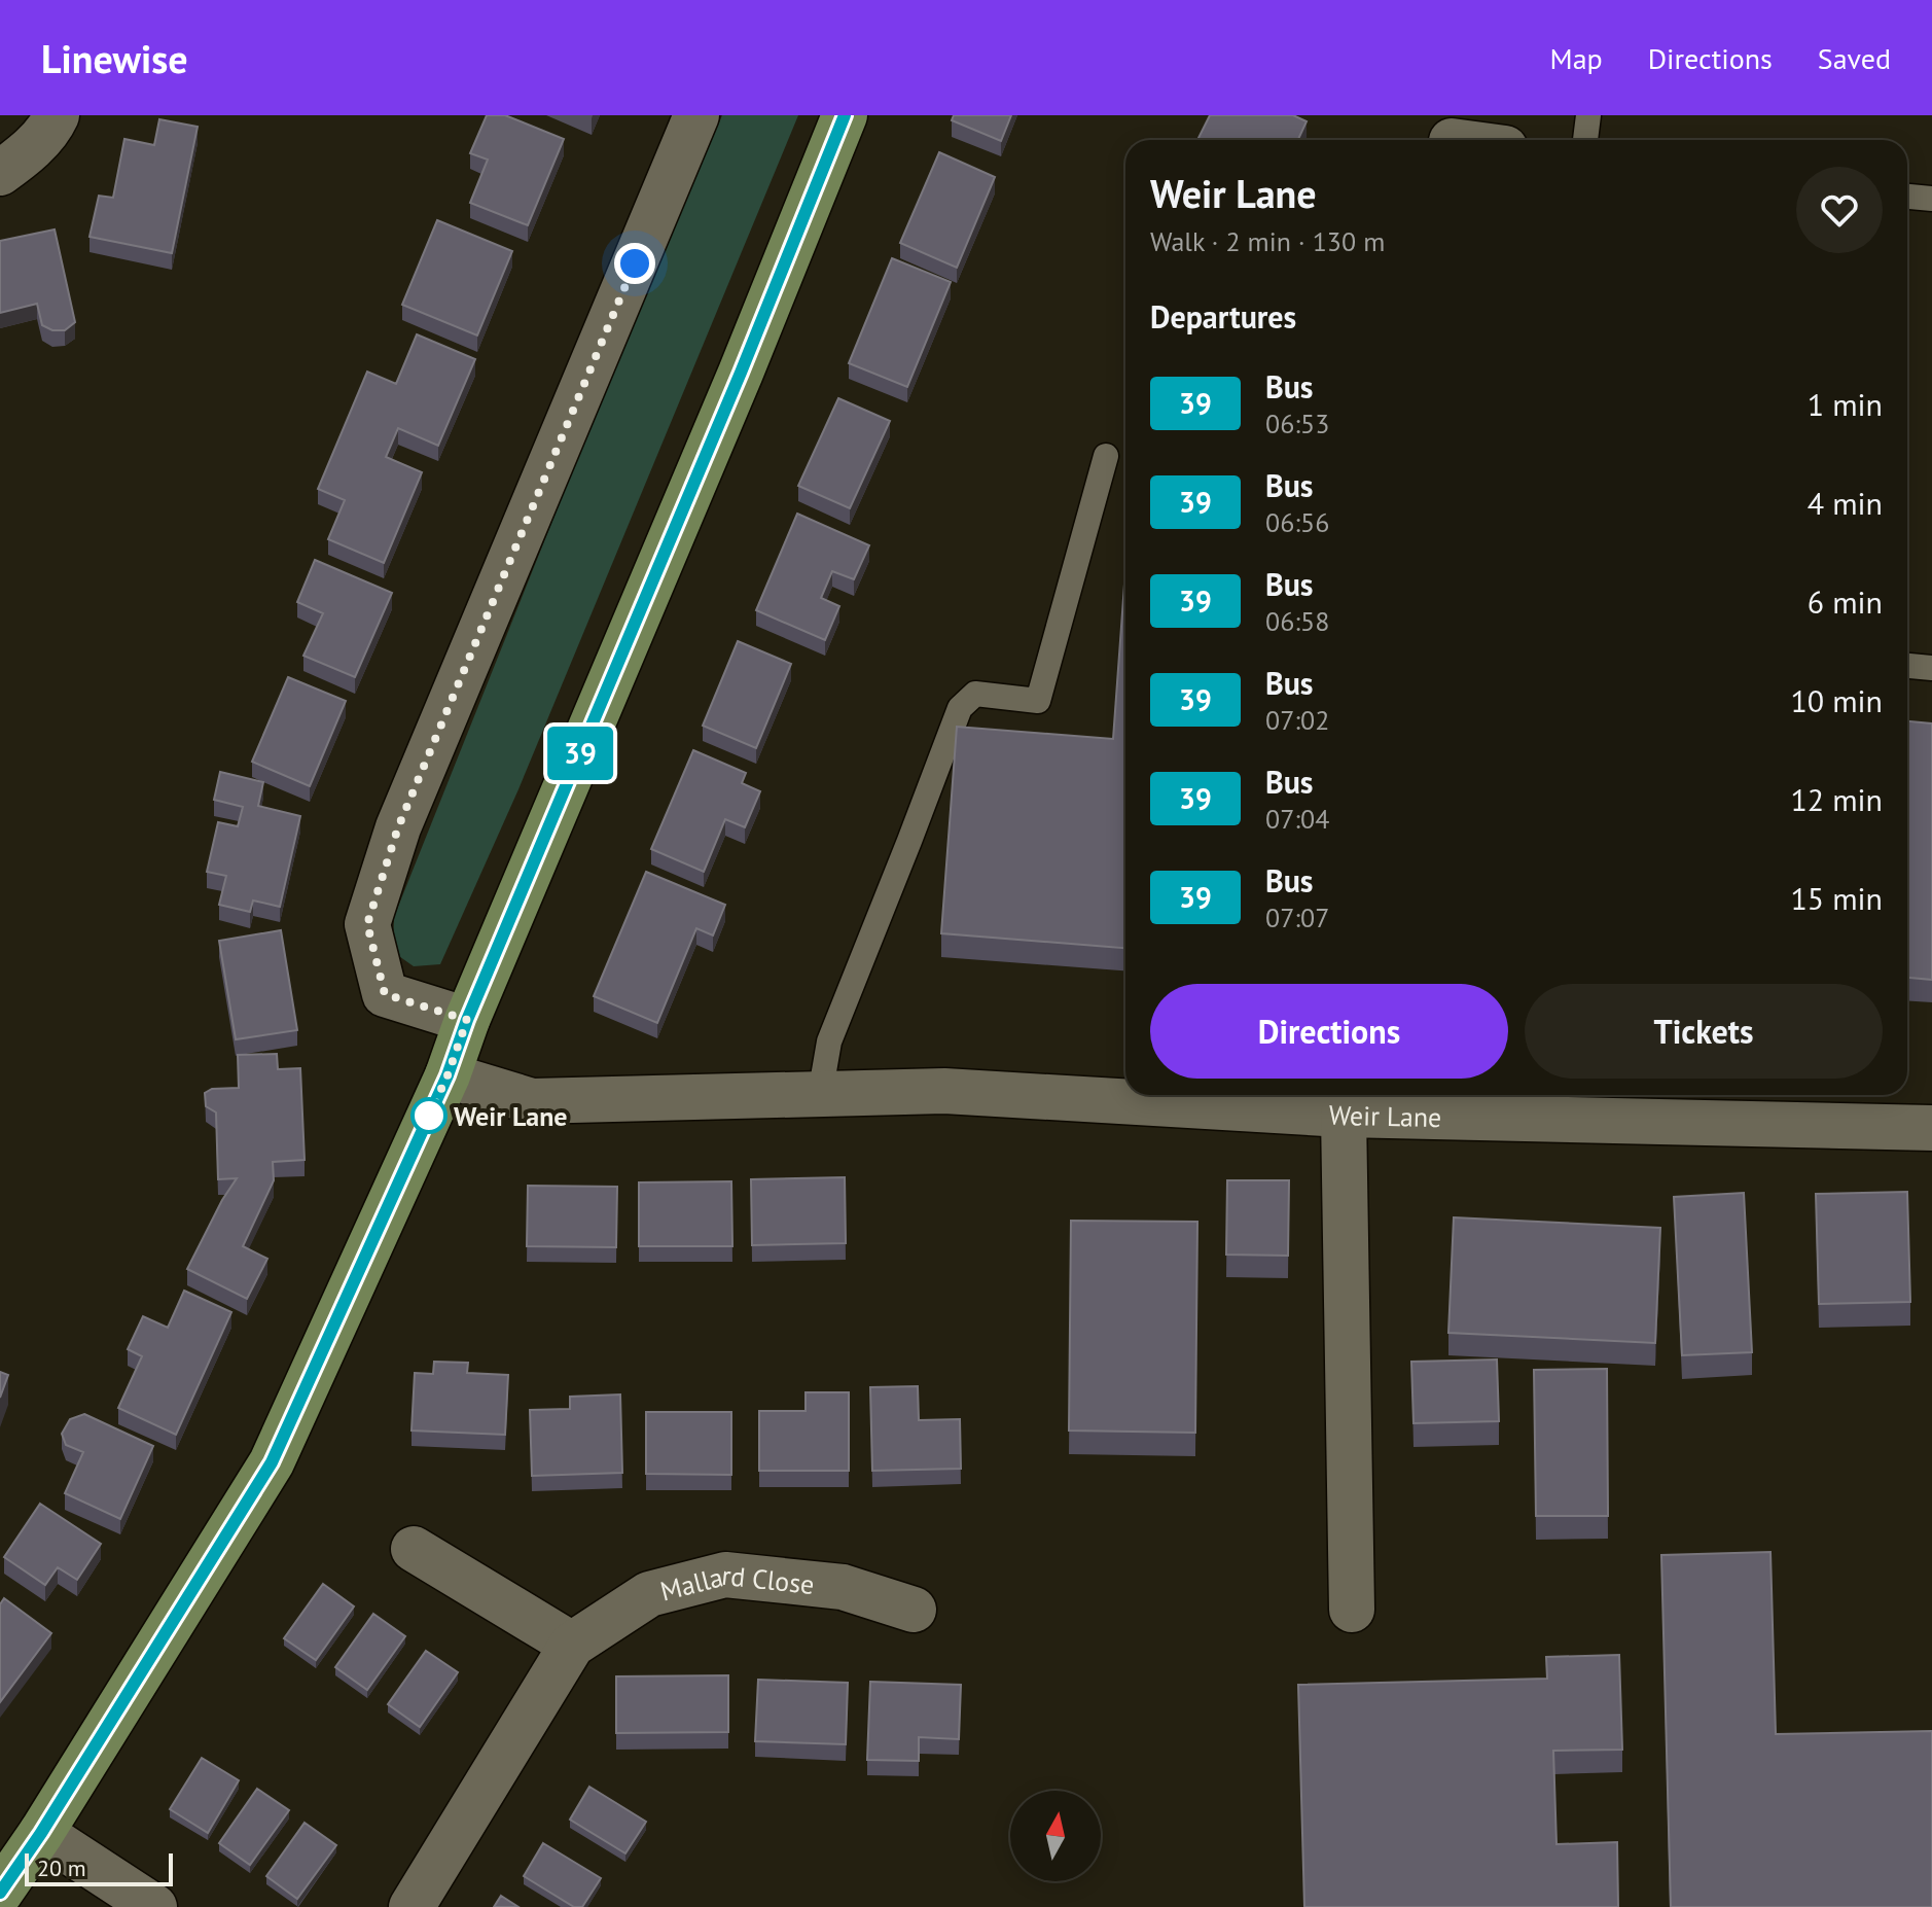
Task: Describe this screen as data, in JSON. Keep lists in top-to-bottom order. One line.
{"streets":{"street":["Weir Lane","Mallard Close"]},"places":["Weir Lane"],"lines":["bus line 39"],"scale_bar":"20 m","north":"top","page":{"header":"Linewise","nav":["Map","Directions","Saved"],"on_map":"39","heading":[["Weir Lane","Walk · 2 min · 130 m"],"Departures"],"list":[{"mark":"39","name":"Bus","note":"06:53","value":"1 min"},{"mark":"39","name":"Bus","note":"06:56","value":"4 min"},{"mark":"39","name":"Bus","note":"06:58","value":"6 min"},{"mark":"39","name":"Bus","note":"07:02","value":"10 min"},{"mark":"39","name":"Bus","note":"07:04","value":"12 min"},{"mark":"39","name":"Bus","note":"07:07","value":"15 min"}],"buttons":["Directions","Tickets"],"scale":"20 m"}}
